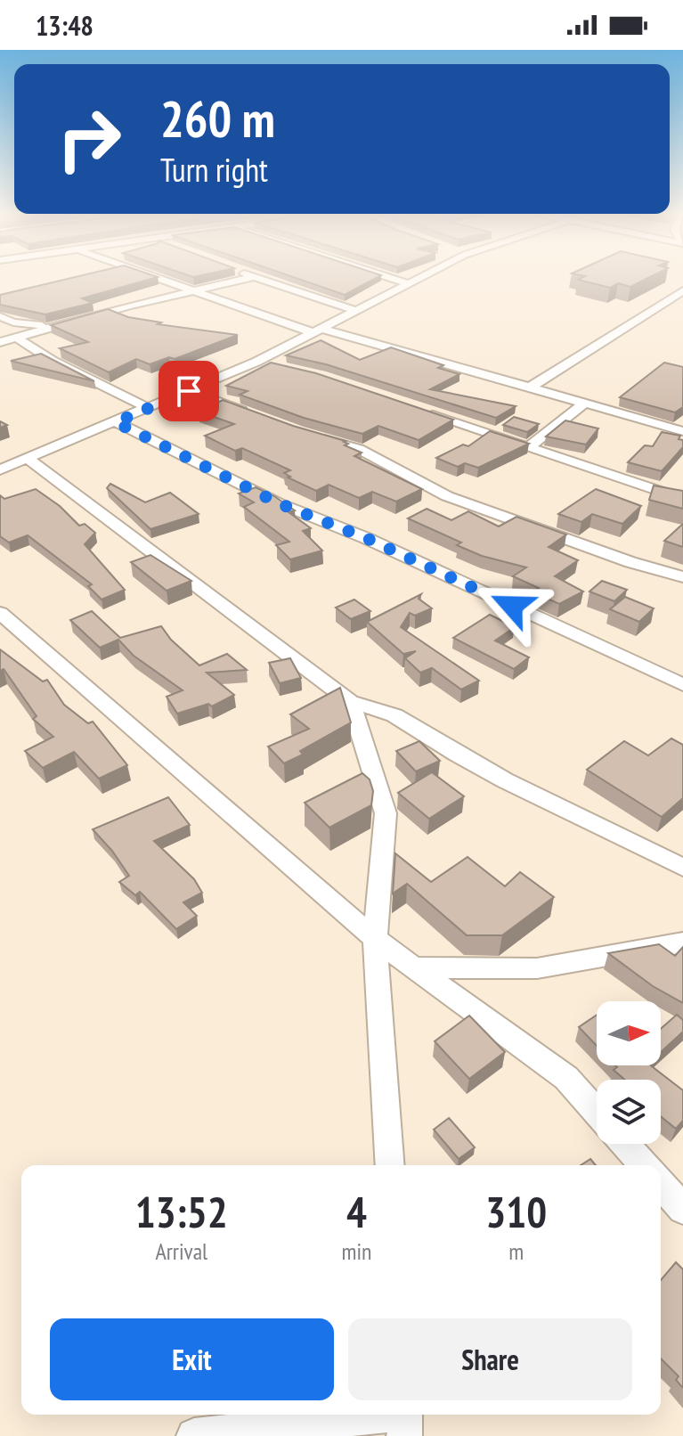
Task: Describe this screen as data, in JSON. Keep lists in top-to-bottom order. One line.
{"north":"right","page":{"status":"13:48","turn":["260 m","Turn right"],"eta":["13:52","Arrival","4","min","310","m"],"buttons":["Exit","Share"]}}
